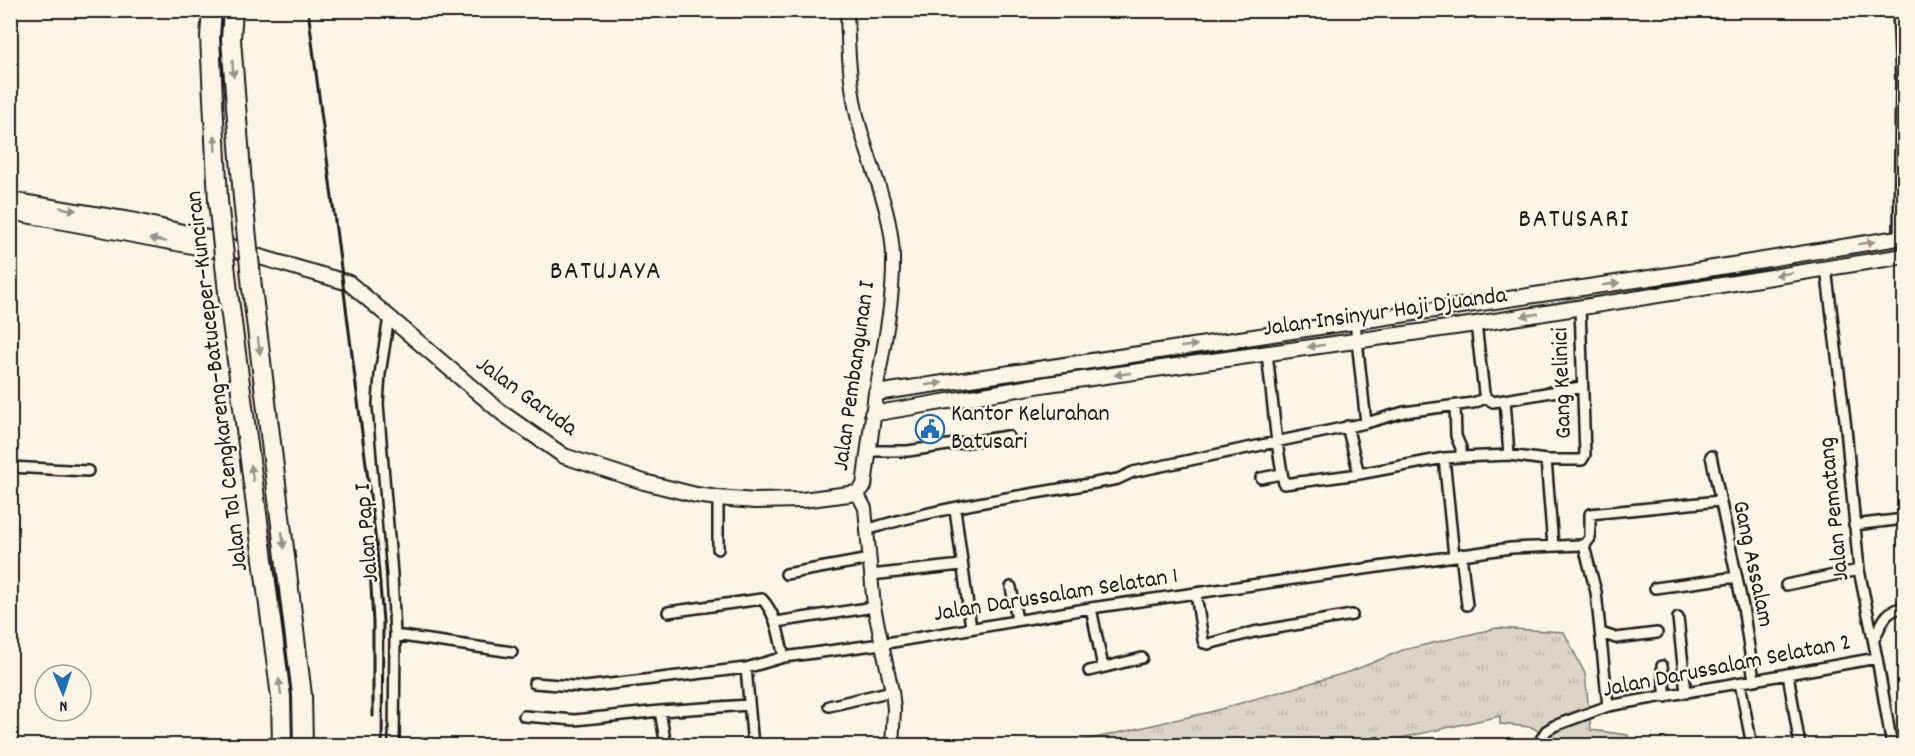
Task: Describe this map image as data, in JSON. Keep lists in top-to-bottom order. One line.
{"streets":{"highway":["Jalan Tol Cengkareng–Batuceper–Kunciran"],"main road":["Jalan Insinyur Haji Djuanda","Jalan Pembangunan I","Jalan Garuda"],"street":["Gang Kelinici","Jalan Pematang","Jalan Pap I","Gang Assalam","Jalan Darussalam Selatan 1","Jalan Darussalam Selatan 2"]},"crossings":[["Jalan Insinyur Haji Djuanda","Jalan Pembangunan I"],["Jalan Insinyur Haji Djuanda","Gang Kelinici"],["Jalan Insinyur Haji Djuanda","Jalan Pematang"],["Jalan Pembangunan I","Jalan Garuda"],["Jalan Pembangunan I","Jalan Darussalam Selatan 1"],["Jalan Garuda","Jalan Pap I"],["Jalan Pematang","Jalan Darussalam Selatan 2"],["Gang Assalam","Jalan Darussalam Selatan 2"]],"districts":["BATUSARI","BATUJAYA"],"places":{"public building":["Kantor Kelurahan Batusari"]},"north":"bottom"}
